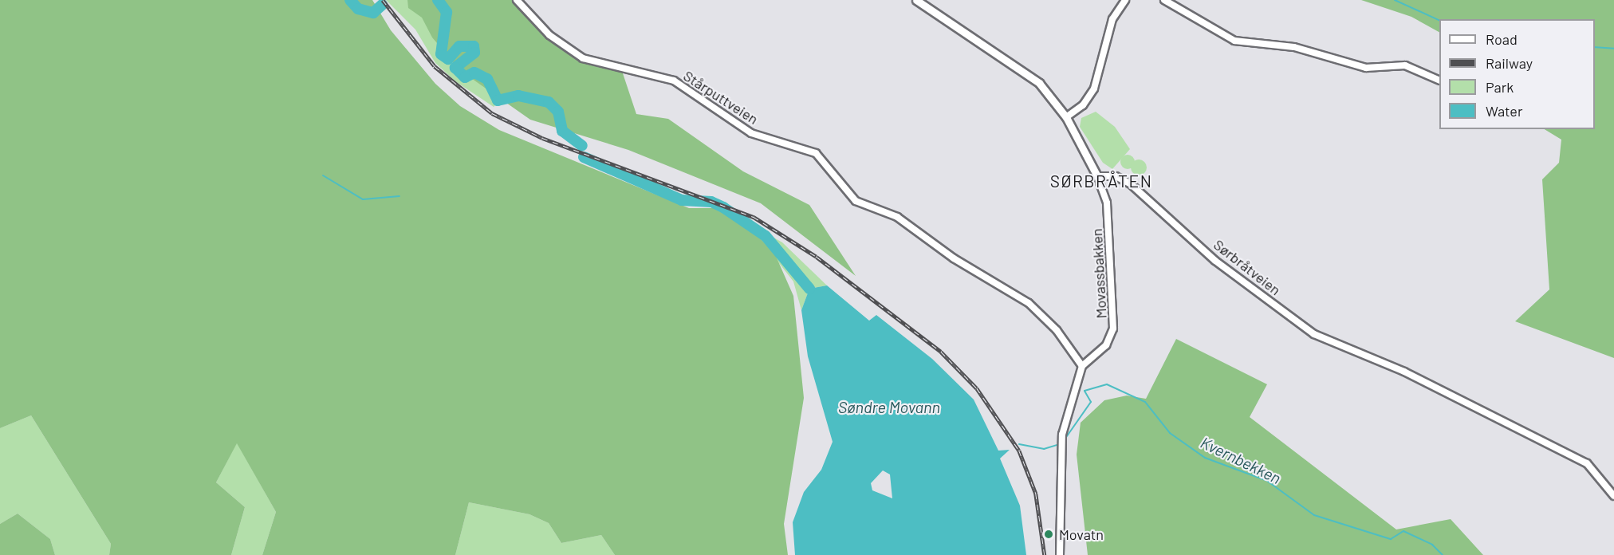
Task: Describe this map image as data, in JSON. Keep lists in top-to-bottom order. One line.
{"streets":{"street":["Stårputtveien","Sørbråtveien","Movassbakken"]},"crossings":[["Stårputtveien","Movassbakken"],["Sørbråtveien","Movassbakken"]],"districts":["SØRBRÅTEN"],"water":["Søndre Movann","Kvernbekken"],"places":["Movatn"],"legend":["Road","Railway","Park","Water"]}
